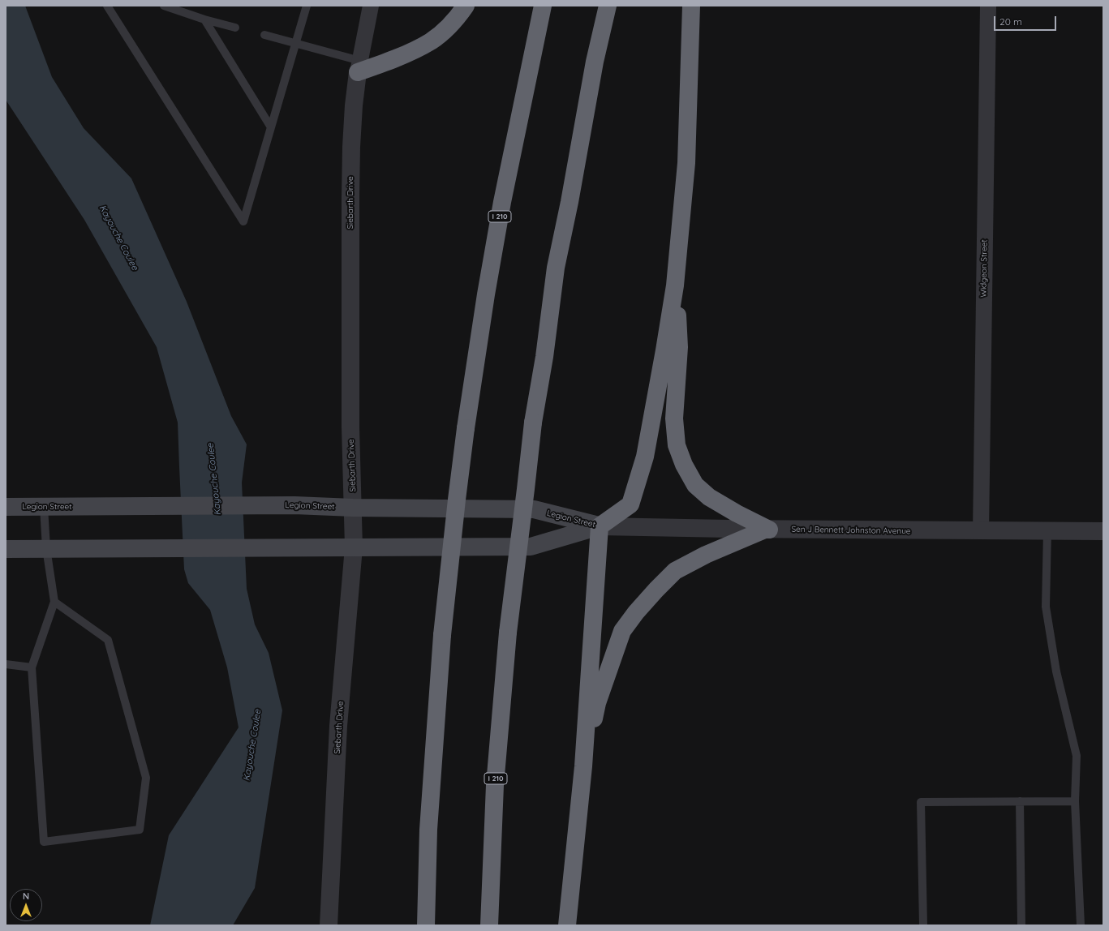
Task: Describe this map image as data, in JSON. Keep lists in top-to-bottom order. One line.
{"streets":{"highway":["I 210"],"main road":["Legion Street"],"street":["Siebarth Drive","Widgeon Street","Sen J Bennett Johnston Avenue"]},"crossings":[["Siebarth Drive","Legion Street"],["Widgeon Street","Sen J Bennett Johnston Avenue"],["Legion Street","Sen J Bennett Johnston Avenue"]],"water":["Kayouche Coulee"],"scale_bar":"20 m","north":"top"}
